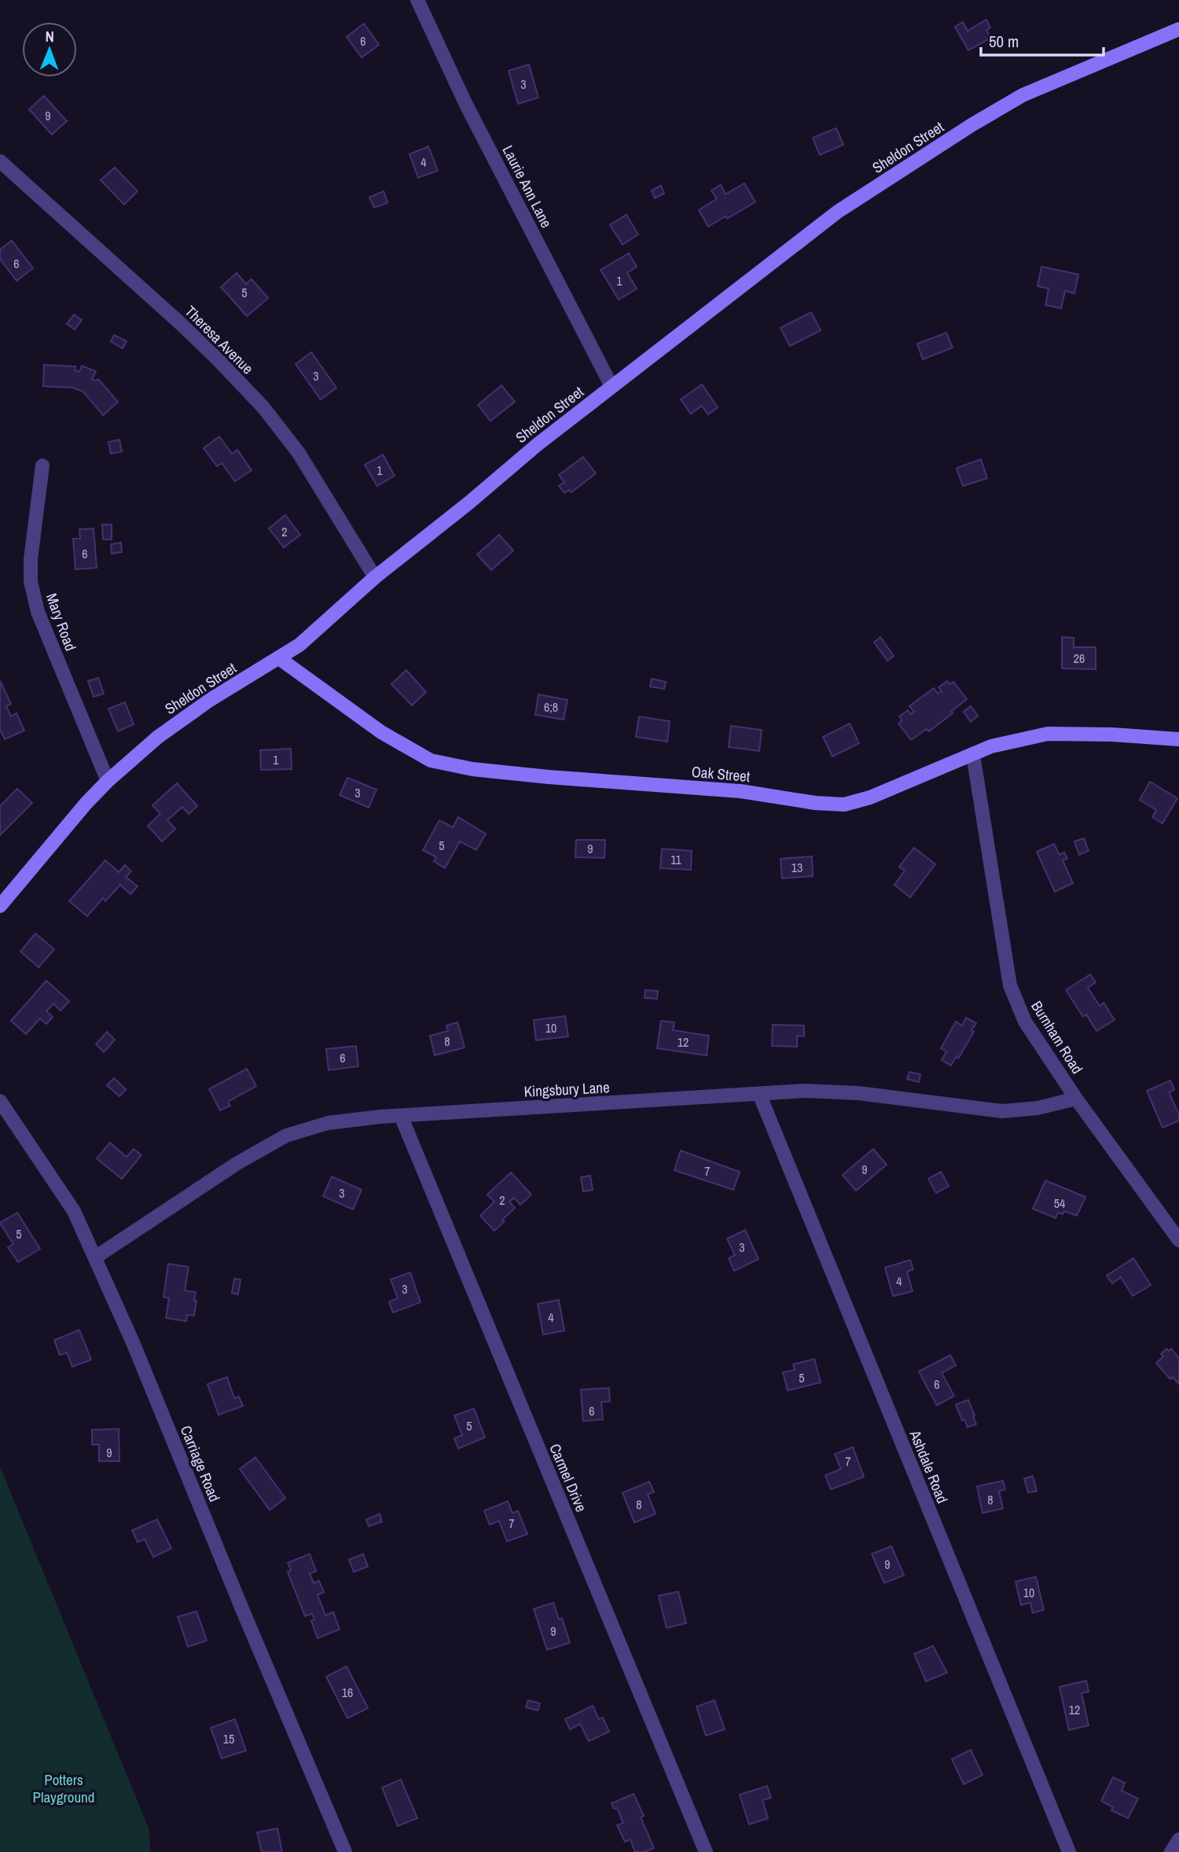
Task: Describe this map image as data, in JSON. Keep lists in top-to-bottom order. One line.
{"streets":{"street":["Sheldon Street","Laurie Ann Lane","Theresa Avenue","Mary Road","Oak Street","Burnham Road","Kingsbury Lane","Carriage Road","Ashdale Road","Carmel Drive"]},"crossings":[["Sheldon Street","Laurie Ann Lane"],["Sheldon Street","Theresa Avenue"],["Sheldon Street","Mary Road"],["Sheldon Street","Oak Street"],["Oak Street","Burnham Road"],["Burnham Road","Kingsbury Lane"],["Kingsbury Lane","Carriage Road"],["Kingsbury Lane","Ashdale Road"],["Kingsbury Lane","Carmel Drive"]],"parks":["Potters Playground"],"house_numbers":["6","3","9","4","6","1","5","3","1","2","6","26","6;8","1","3","5","9","11","13","10","8","12","6","9","7","3","2","54","5","3","4","3","4","5","6","6","5","9","7","8","8","7","9","10","9","16","12","15"],"scale_bar":"50 m","north":"top"}
